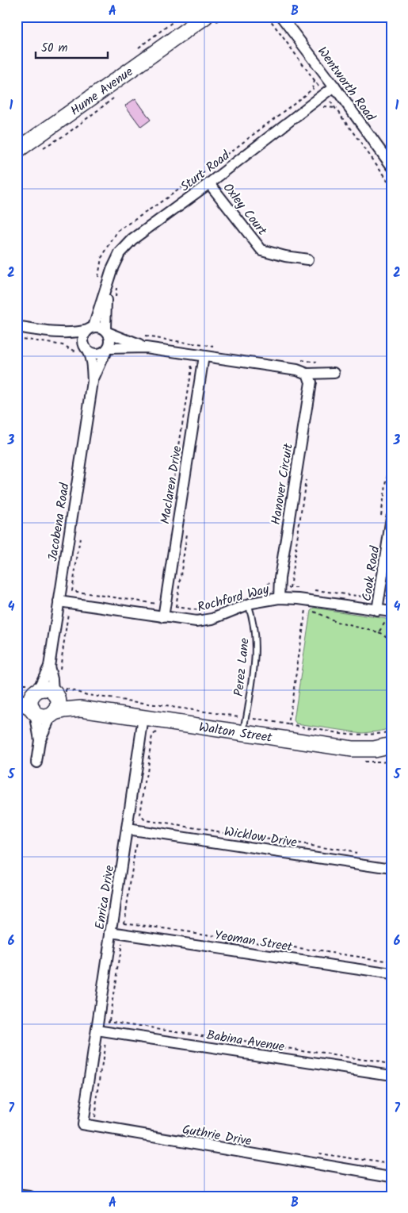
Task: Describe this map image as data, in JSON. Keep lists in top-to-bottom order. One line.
{"streets":{"street":["Wentworth Road","Hume Avenue","Sturt Road","Oxley Court","Hanover Circuit","Maclaren Drive","Jacobena Road","Cook Road","Rochford Way","Walton Street","Wicklow Drive","Enrica Drive","Yeoman Street","Babina Avenue","Guthrie Drive"],"lane":["Perez Lane"]},"crossings":[["Wentworth Road","Sturt Road"],["Sturt Road","Oxley Court"],["Sturt Road","Jacobena Road"],["Hanover Circuit","Rochford Way"],["Maclaren Drive","Rochford Way"],["Jacobena Road","Rochford Way"],["Jacobena Road","Walton Street"],["Cook Road","Rochford Way"],["Rochford Way","Perez Lane"],["Perez Lane","Walton Street"],["Walton Street","Enrica Drive"],["Wicklow Drive","Enrica Drive"],["Enrica Drive","Yeoman Street"],["Enrica Drive","Babina Avenue"],["Enrica Drive","Guthrie Drive"]],"scale_bar":"50 m","grid":{"columns":["A","B"],"rows":["1","2","3","4","5","6","7"]}}
